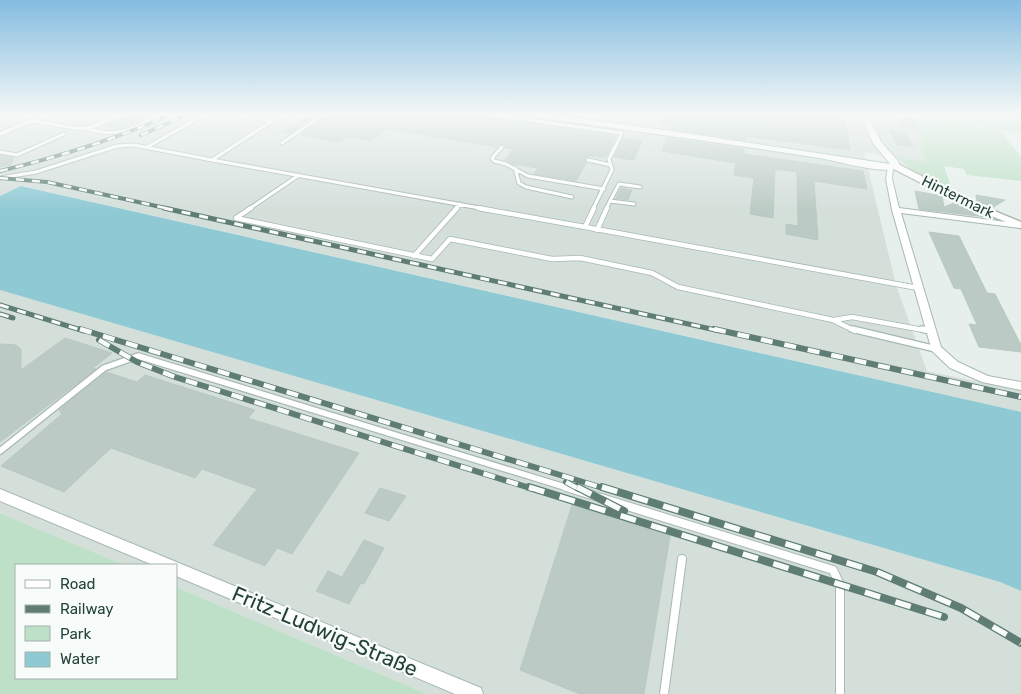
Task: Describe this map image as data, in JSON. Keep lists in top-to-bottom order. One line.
{"streets":{"street":["Hintermark","Fritz-Ludwig-Straße"]},"legend":["Road","Railway","Park","Water"]}
